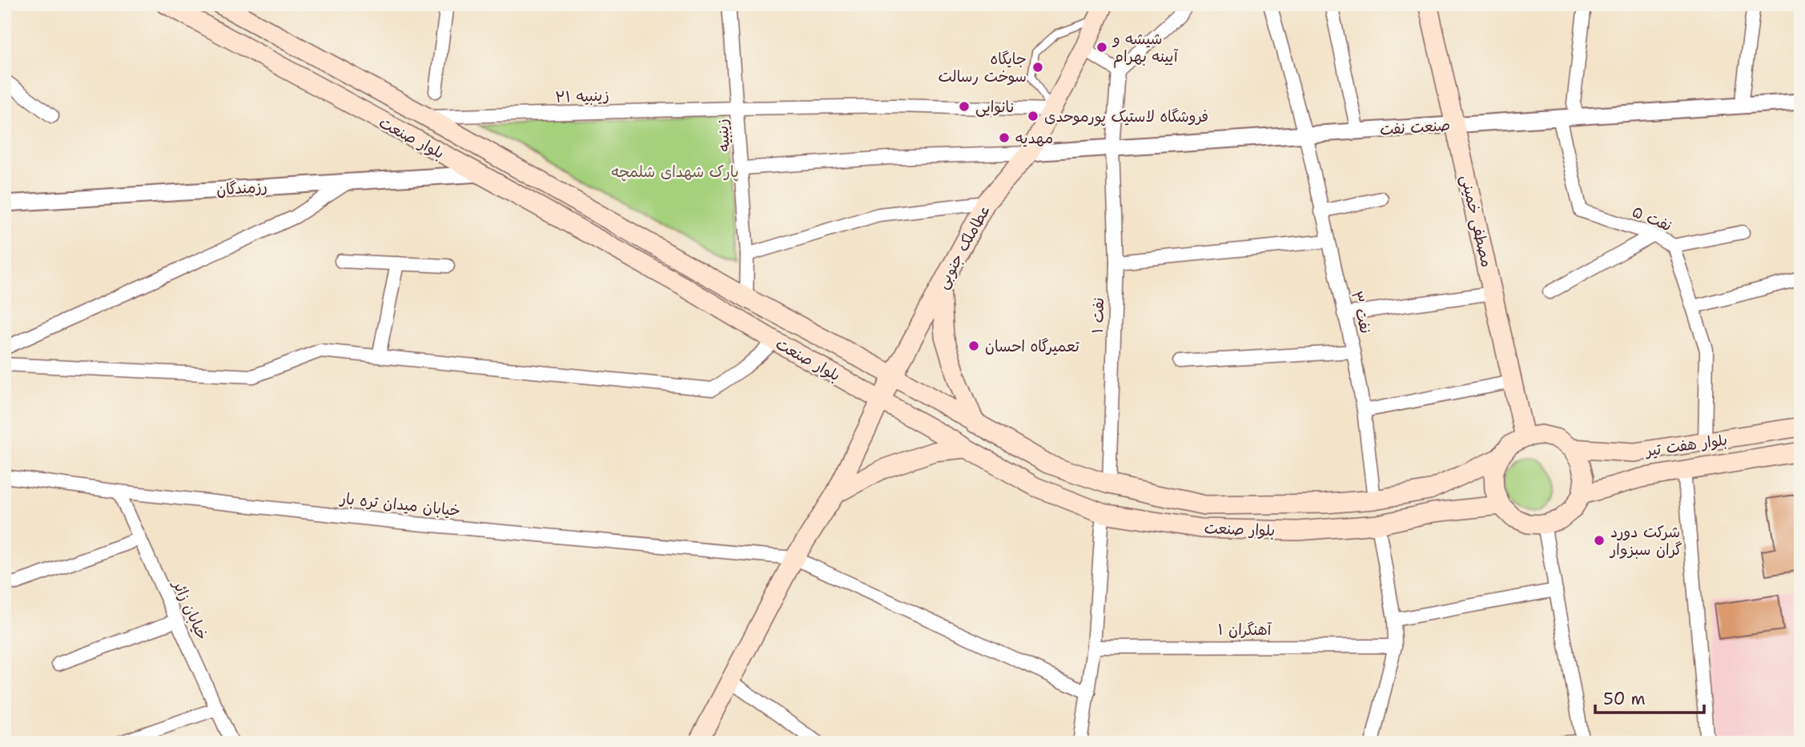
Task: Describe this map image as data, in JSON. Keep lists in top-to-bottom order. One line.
{"streets":{"main road":["بلوار صنعت","مصطفی خمینی","عطاملک جنوبی","بلوار هفت تیر"],"street":["زینبیه ۲۱","صنعت نفت","زینبیه","رزمندگان","نفت ۵","نفت ۳","نفت ۱","خیابان میدان تره بار","خیابان زائر","آهنگران ۱"]},"crossings":[["زینبیه ۲۱","زینبیه"],["زینبیه ۲۱","بلوار صنعت"],["زینبیه ۲۱","عطاملک جنوبی"],["صنعت نفت","نفت ۵"],["صنعت نفت","مصطفی خمینی"],["صنعت نفت","عطاملک جنوبی"],["صنعت نفت","نفت ۳"],["صنعت نفت","نفت ۱"],["زینبیه","بلوار صنعت"],["بلوار صنعت","رزمندگان"],["بلوار صنعت","مصطفی خمینی"],["بلوار صنعت","عطاملک جنوبی"],["بلوار صنعت","نفت ۳"],["بلوار صنعت","نفت ۱"],["بلوار صنعت","بلوار هفت تیر"],["نفت ۵","بلوار هفت تیر"],["مصطفی خمینی","بلوار هفت تیر"],["عطاملک جنوبی","خیابان میدان تره بار"],["خیابان میدان تره بار","خیابان زائر"]],"parks":["پارک شهدای شلمچه"],"places":["شیشه و آیینه بهرام","جایگاه سوخت رسالت","نانوایی","فروشگاه لاستیک پورموحدی","مهدیه","تعمیرگاه احسان","شرکت دورد گران سبزوار"],"scale_bar":"50 m"}
